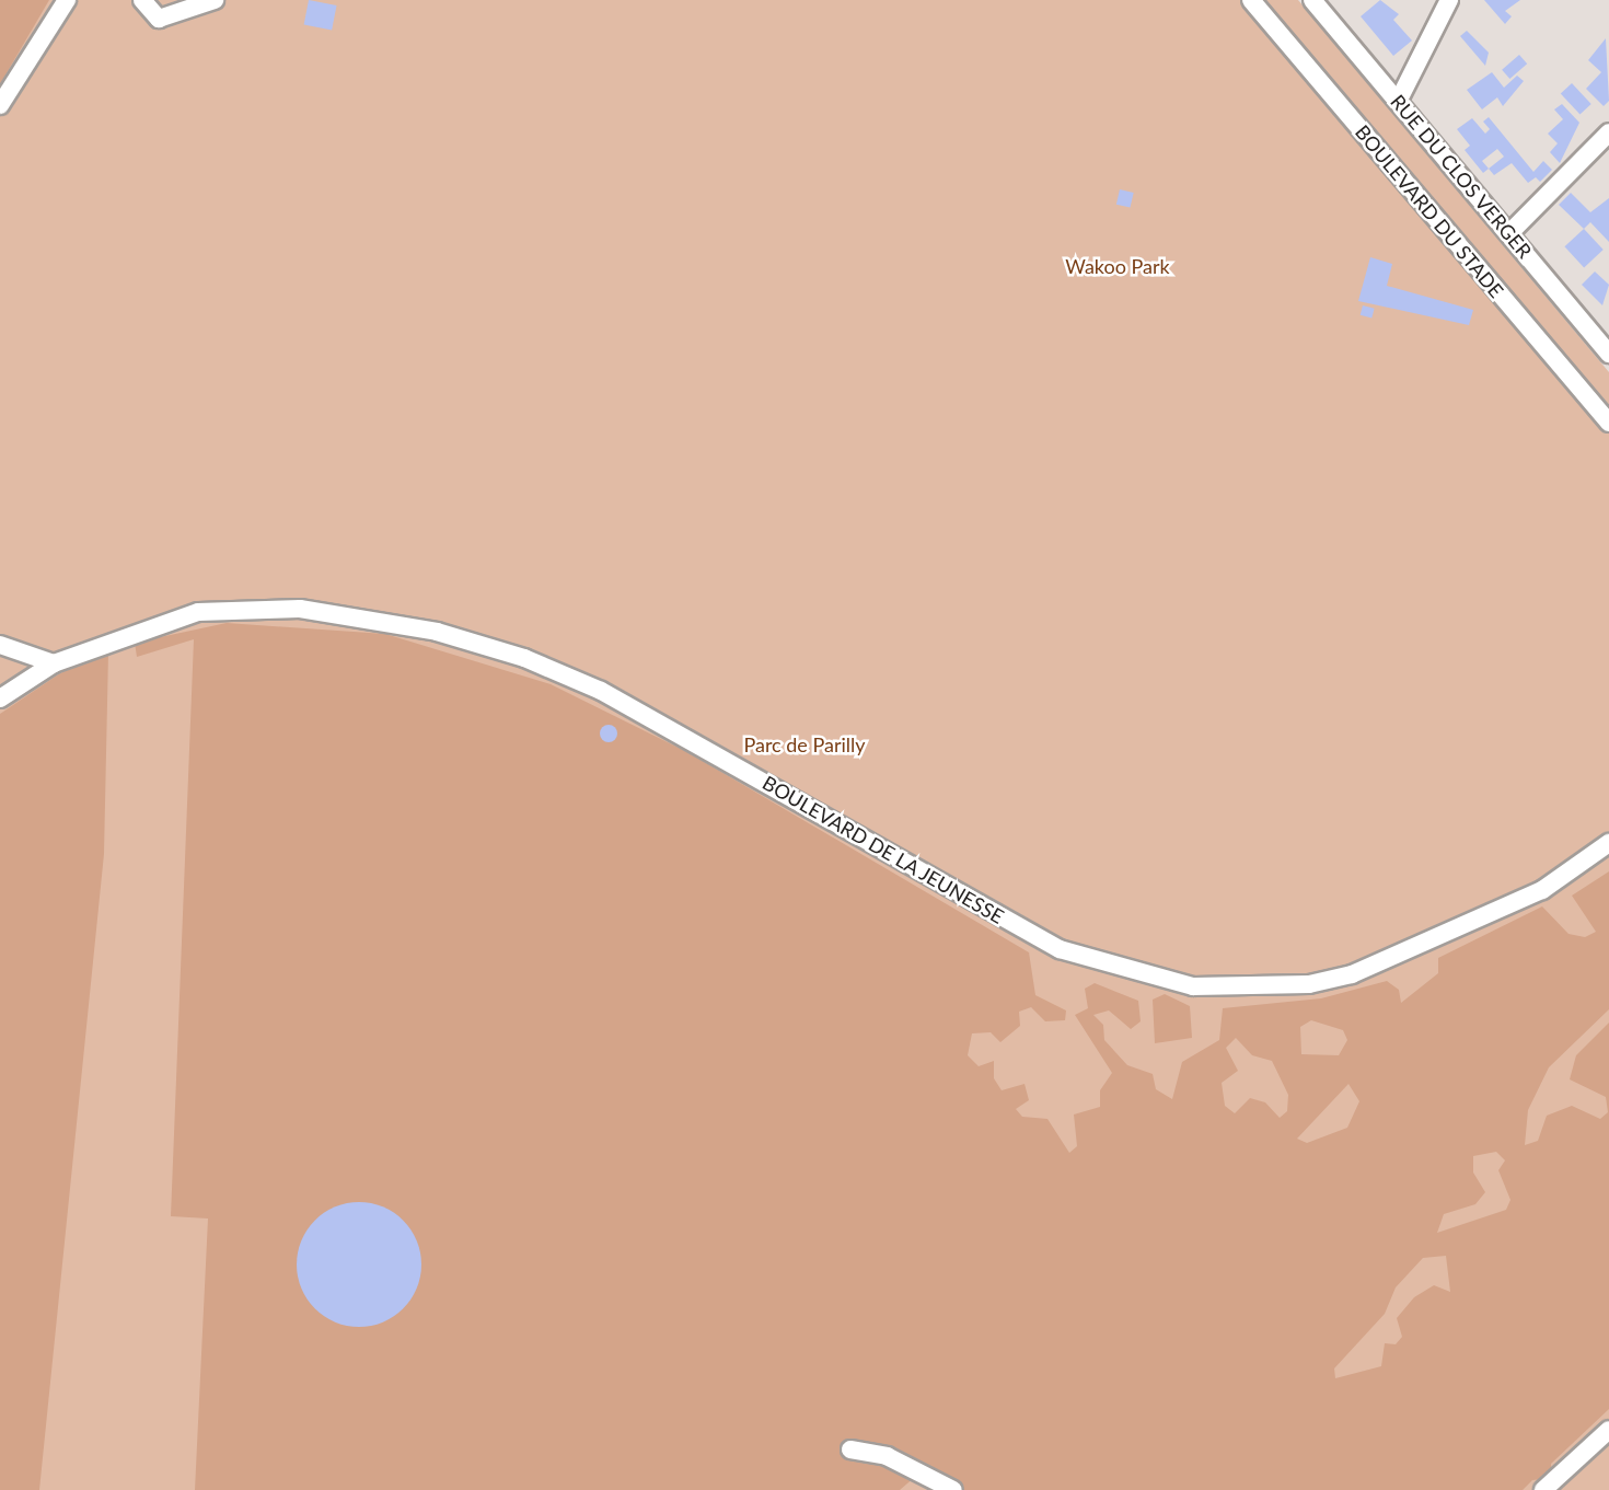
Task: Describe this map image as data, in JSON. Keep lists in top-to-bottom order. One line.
{"streets":{"street":["RUE DU CLOS VERGER","BOULEVARD DU STADE","BOULEVARD DE LA JEUNESSE"]},"parks":["Wakoo Park","Parc de Parilly"]}
